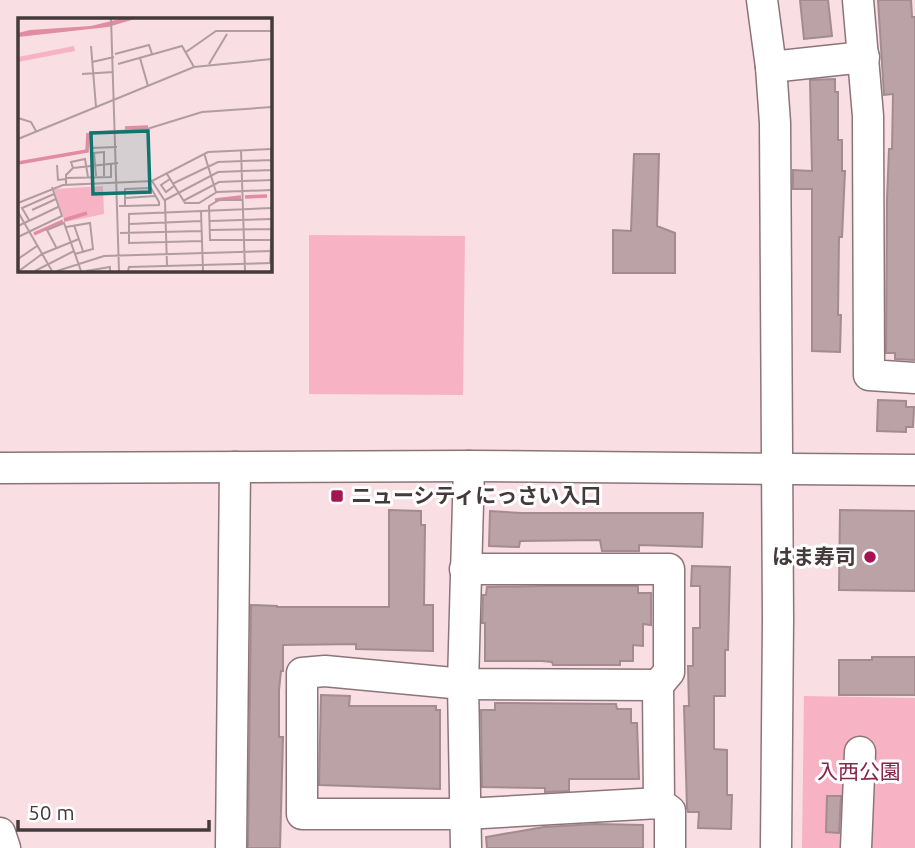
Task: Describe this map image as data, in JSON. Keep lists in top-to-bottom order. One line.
{"parks":["入西公園"],"places":{"transit":["ニューシティにっさい入口"],"other":["はま寿司"]},"scale_bar":"50 m"}
